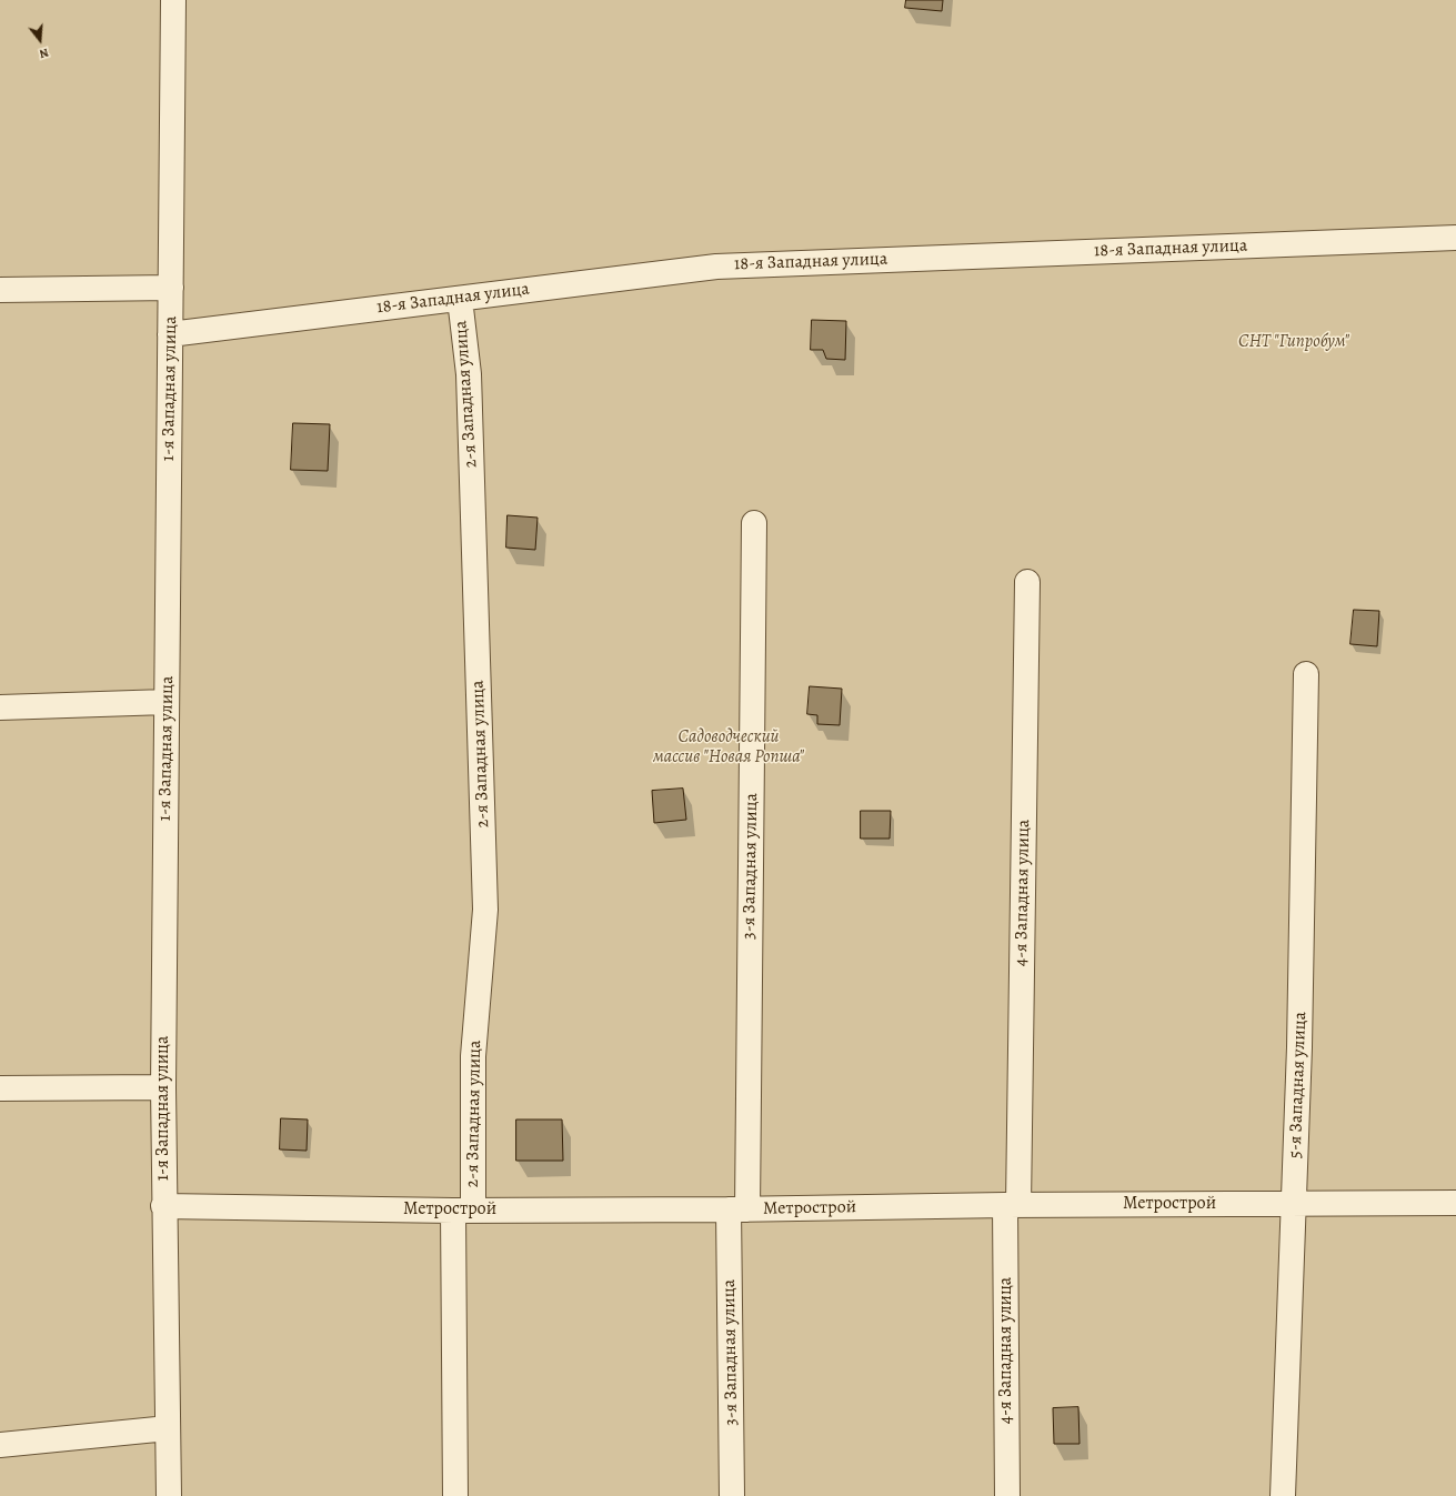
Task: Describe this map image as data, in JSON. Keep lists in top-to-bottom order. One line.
{"streets":{"street":["18-я Западная улица","1-я Западная улица","2-я Западная улица","3-я Западная улица","4-я Западная улица","5-я Западная улица","Метрострой"]},"crossings":[["18-я Западная улица","1-я Западная улица"],["18-я Западная улица","2-я Западная улица"],["1-я Западная улица","Метрострой"],["2-я Западная улица","Метрострой"],["3-я Западная улица","Метрострой"],["4-я Западная улица","Метрострой"],["5-я Западная улица","Метрострой"]],"parks":["СНТ \"Гипробум\"","Садоводческий массив \"Новая Ропша\""],"north":"bottom"}
